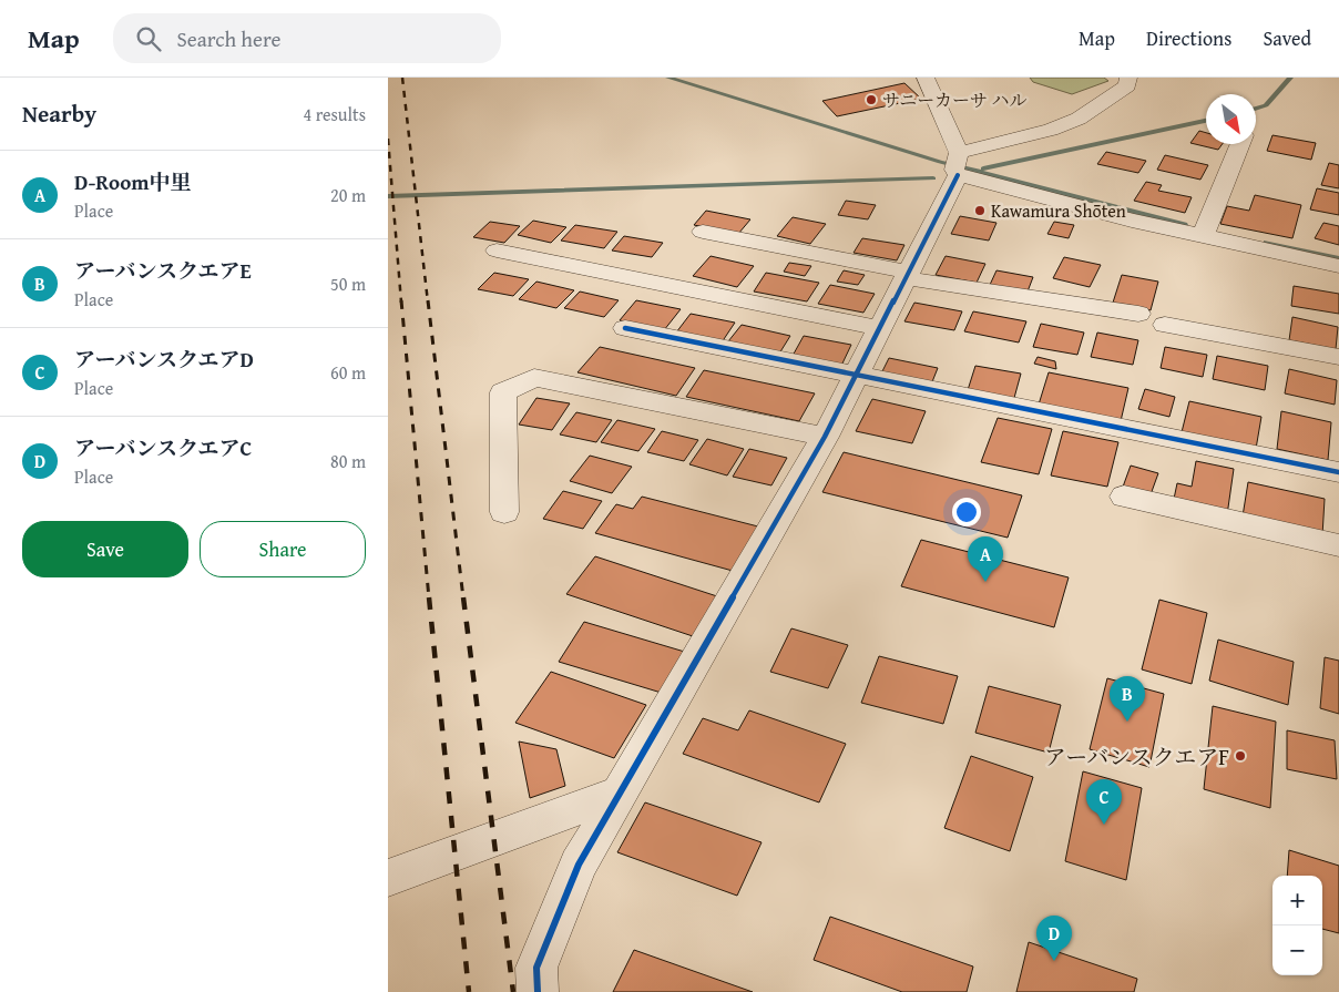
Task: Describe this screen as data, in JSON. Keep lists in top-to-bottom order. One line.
{"places":["サニーカーサ ハル","Kawamura Shōten","アーバンスクエアF"],"north":"bottom right","page":{"header":"Map","search":"Search here","nav":["Map","Directions","Saved"],"heading":["Nearby","4 results"],"list":[{"mark":"A","name":"D-Room中里","note":"Place","value":"20 m"},{"mark":"B","name":"アーバンスクエアE","note":"Place","value":"50 m"},{"mark":"C","name":"アーバンスクエアD","note":"Place","value":"60 m"},{"mark":"D","name":"アーバンスクエアC","note":"Place","value":"80 m"}],"buttons":["Save","Share"],"pins":["A","B","C","D"],"map_buttons":["+","−"]}}
